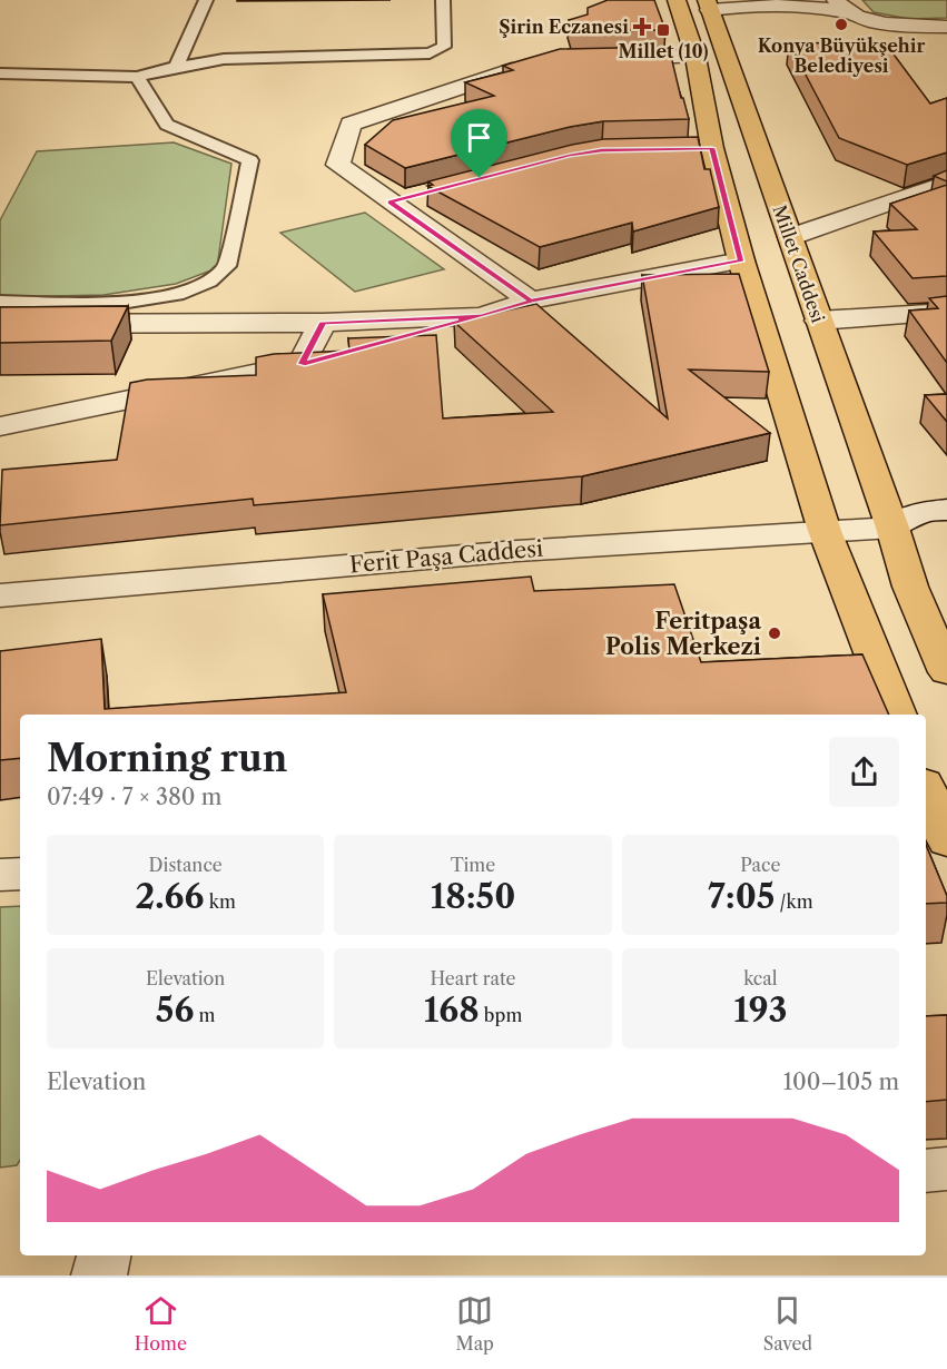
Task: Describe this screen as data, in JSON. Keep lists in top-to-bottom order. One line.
{"streets":{"main road":["Millet Caddesi"],"street":["Ferit Paşa Caddesi"]},"crossings":[["Millet Caddesi","Ferit Paşa Caddesi"]],"places":{"other":["Konya Büyükşehir Belediyesi","Feritpaşa Polis Merkezi"],"health":["Şirin Eczanesi"],"transit":["Millet (10)"]},"page":{"heading":["Morning run","07:49 · 7 × 380 m"],"stats":[["Distance","2.66 km"],["Time","18:50"],["Pace","7:05 /km"],["Elevation","56 m"],["Heart rate","168 bpm"],["kcal","193"]],"chart":["Elevation","100–105 m"],"tabs":["Home","Map","Saved"]}}
